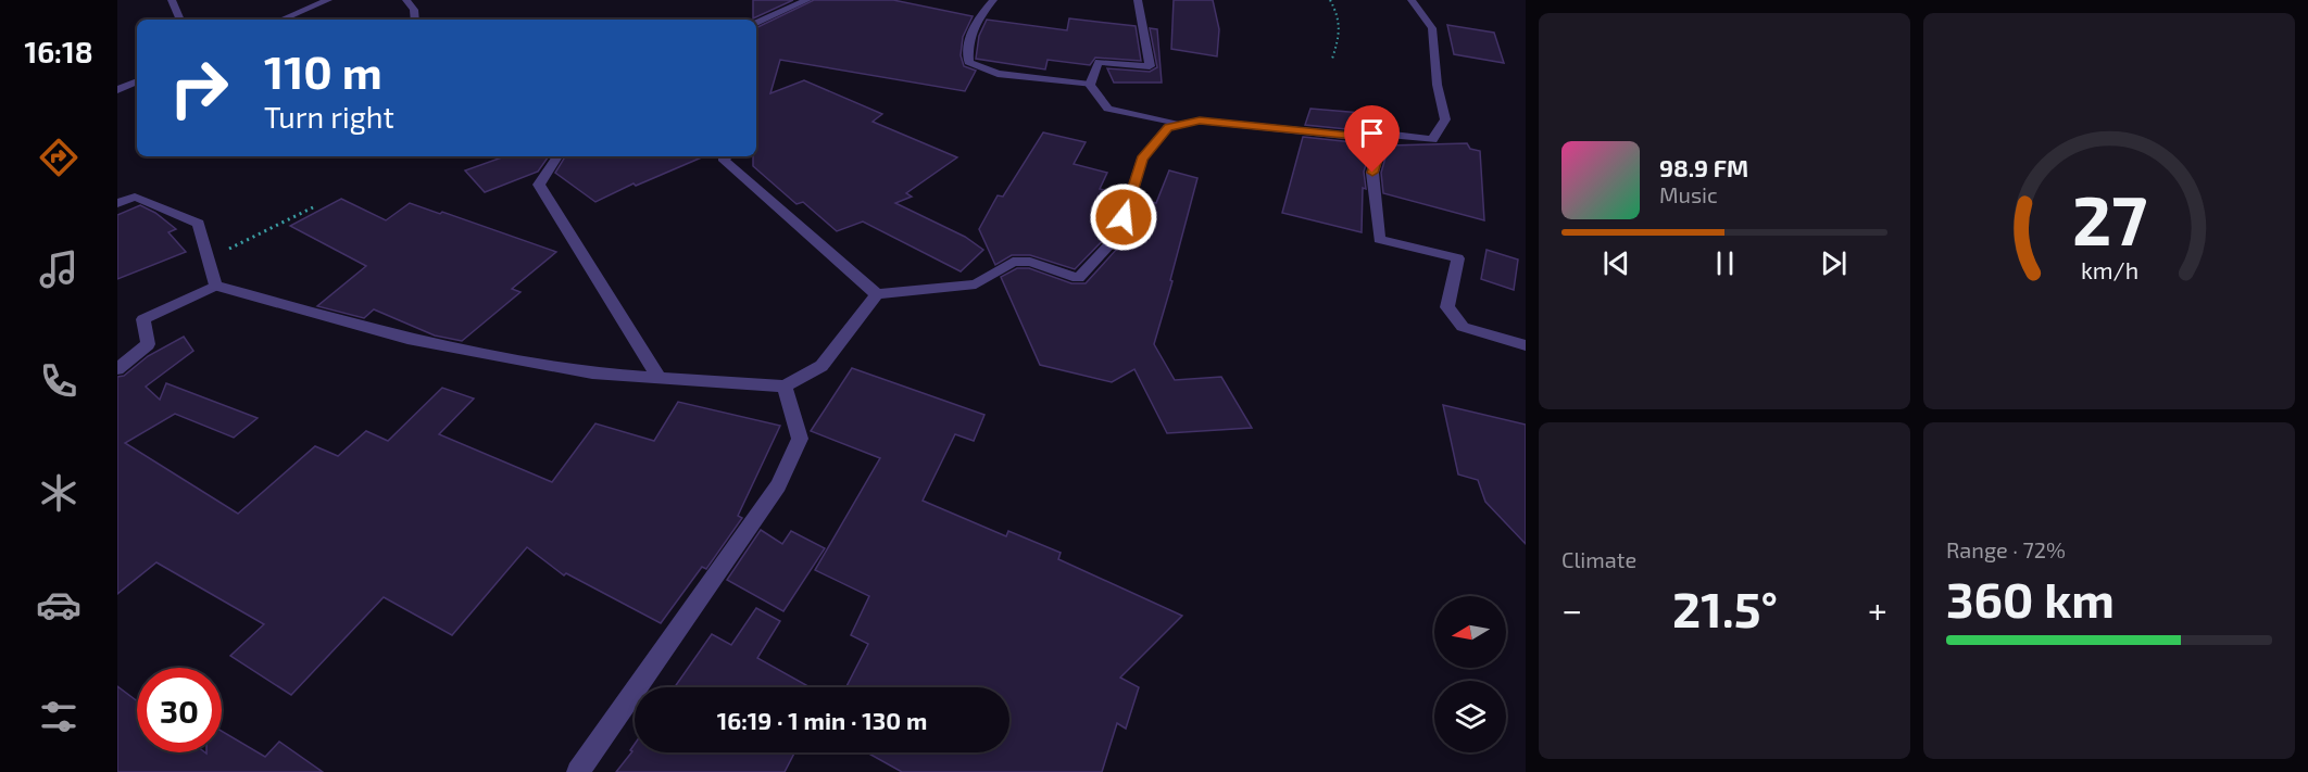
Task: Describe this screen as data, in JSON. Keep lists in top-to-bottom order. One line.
{"north":"left","page":{"tabs":"16:18","turn":["110 m","Turn right"],"song":["98.9 FM","Music"],"tile":["Climate",["Range · 72%","360 km"]],"heat":["−","21.5°","+"],"limit":"30","trip":"16:19 · 1 min · 130 m","gauge":["27","km/h"]}}
